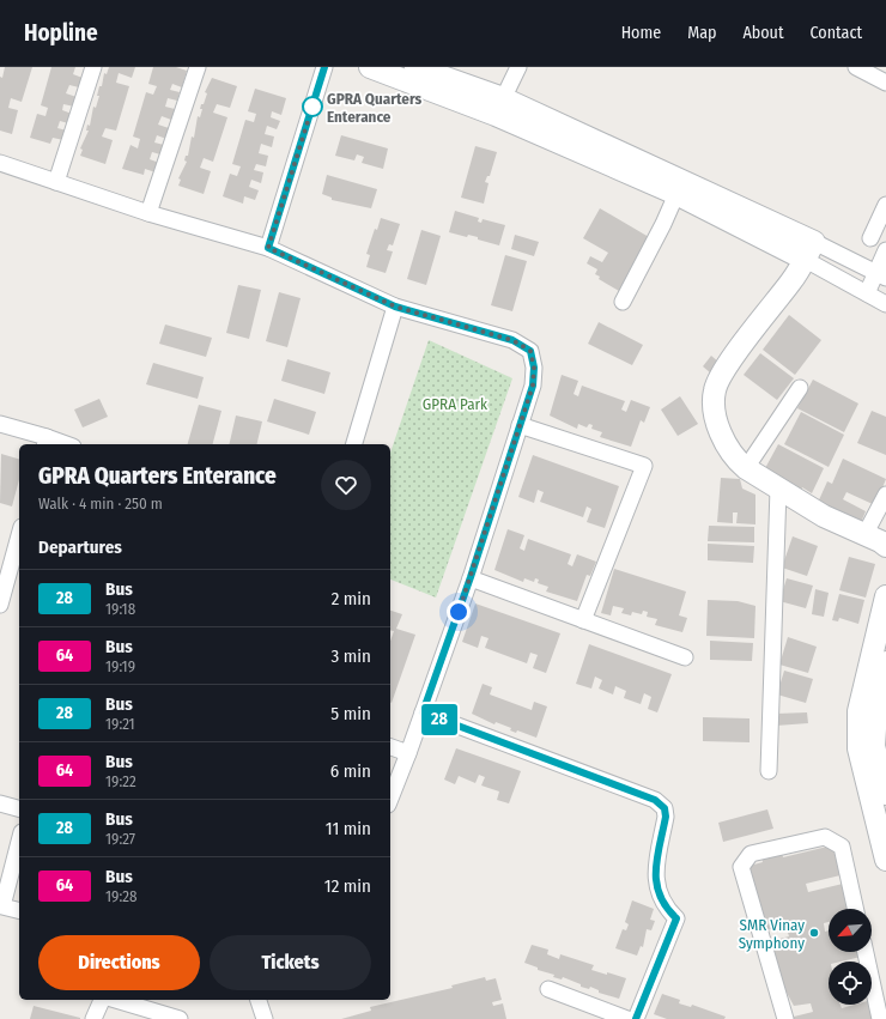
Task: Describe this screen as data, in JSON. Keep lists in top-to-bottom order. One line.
{"parks":["GPRA Park"],"places":["GPRA Quarters Enterance","SMR Vinay Symphony"],"lines":["bus line 28"],"north":"bottom left","page":{"header":"Hopline","nav":["Home","Map","About","Contact"],"on_map":"28","heading":[["GPRA Quarters Enterance","Walk · 4 min · 250 m"],"Departures"],"list":[{"mark":"28","name":"Bus","note":"19:18","value":"2 min"},{"mark":"64","name":"Bus","note":"19:19","value":"3 min"},{"mark":"28","name":"Bus","note":"19:21","value":"5 min"},{"mark":"64","name":"Bus","note":"19:22","value":"6 min"},{"mark":"28","name":"Bus","note":"19:27","value":"11 min"},{"mark":"64","name":"Bus","note":"19:28","value":"12 min"}],"buttons":["Directions","Tickets"]}}
